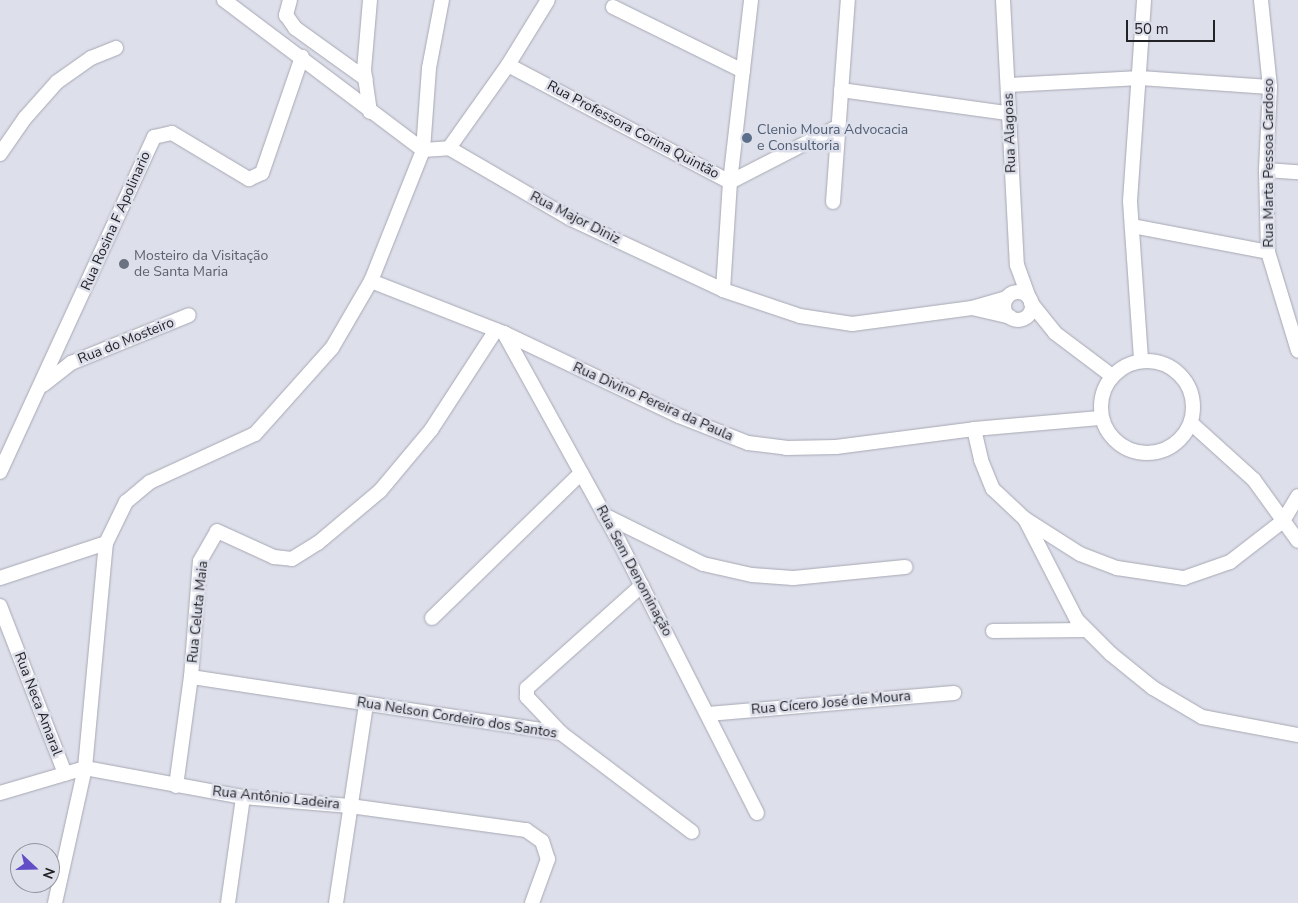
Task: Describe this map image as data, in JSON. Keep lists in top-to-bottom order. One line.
{"streets":{"street":["Rua Professora Corina Quintão","Rua Alagoas","Rua Marta Pessoa Cardoso","Rua Major Diniz","Rua Rosina F Apolinario","Rua do Mosteiro","Rua Divino Pereira da Paula","Rua Sem Denominação","Rua Celuta Maia","Rua Cícero José de Moura","Rua Neca Amaral","Rua Nelson Cordeiro dos Santos","Rua Antônio Ladeira"]},"crossings":[["Rua Alagoas","Rua Major Diniz"],["Rua Alagoas","Rua Divino Pereira da Paula"],["Rua Rosina F Apolinario","Rua do Mosteiro"],["Rua Divino Pereira da Paula","Rua Sem Denominação"],["Rua Divino Pereira da Paula","Rua Celuta Maia"],["Rua Sem Denominação","Rua Celuta Maia"],["Rua Sem Denominação","Rua Cícero José de Moura"],["Rua Celuta Maia","Rua Nelson Cordeiro dos Santos"],["Rua Celuta Maia","Rua Antônio Ladeira"],["Rua Neca Amaral","Rua Antônio Ladeira"]],"places":["Clenio Moura Advocacia e Consultoria","Mosteiro da Visitação de Santa Maria"],"scale_bar":"50 m","north":"right"}
